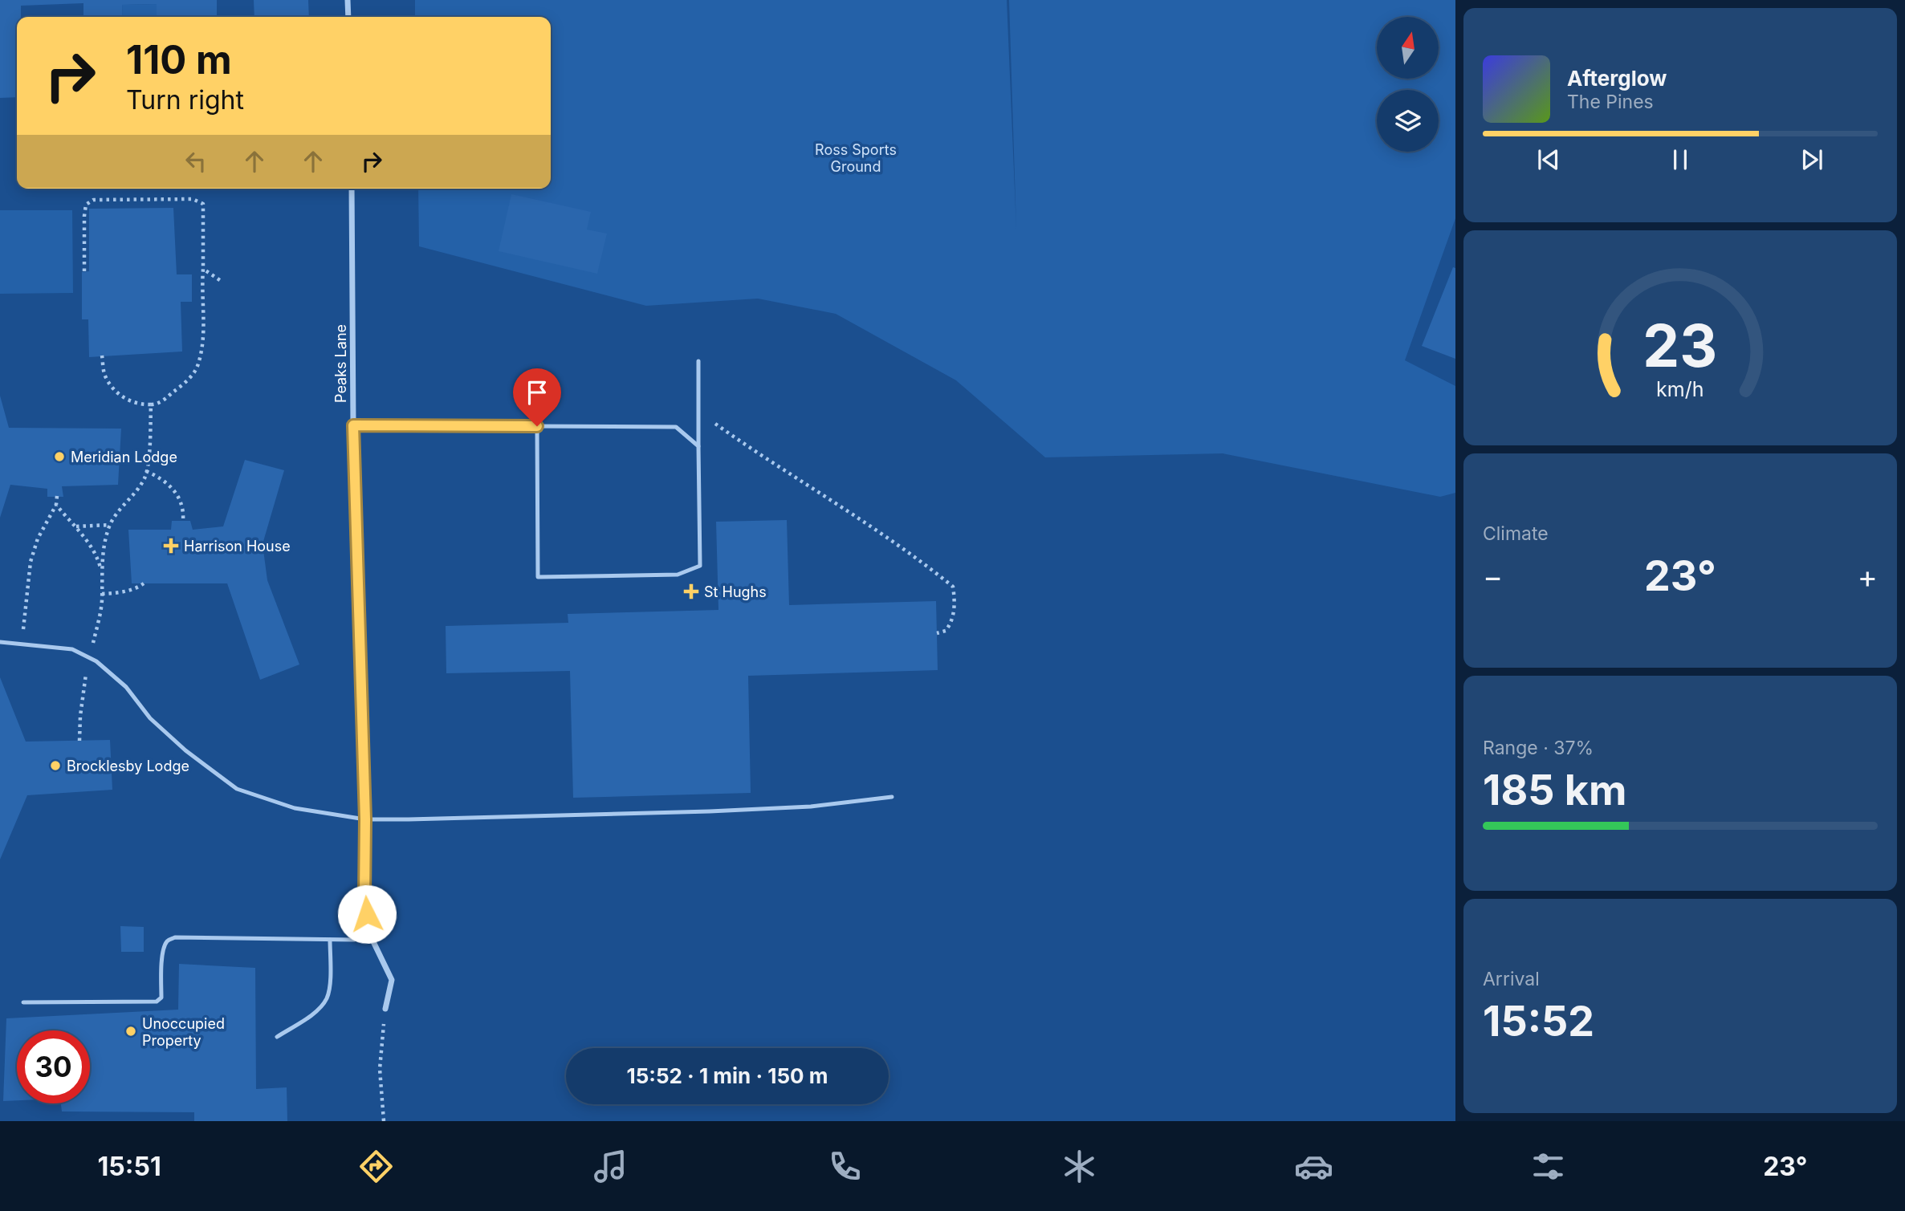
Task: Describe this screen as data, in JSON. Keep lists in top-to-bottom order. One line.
{"streets":{"street":["Peaks Lane"]},"parks":["Ross Sports Ground"],"places":{"other":["Meridian Lodge","Brocklesby Lodge","Unoccupied Property"],"health":["Harrison House","St Hughs"]},"north":"top","page":{"turn":["110 m","Turn right"],"song":["Afterglow","The Pines"],"tile":["Climate",["Range · 37%","185 km"],["Arrival","15:52"]],"heat":["−","23°","+"],"limit":"30","trip":"15:52 · 1 min · 150 m","tabs":["15:51","23°"],"gauge":["23","km/h"]}}
